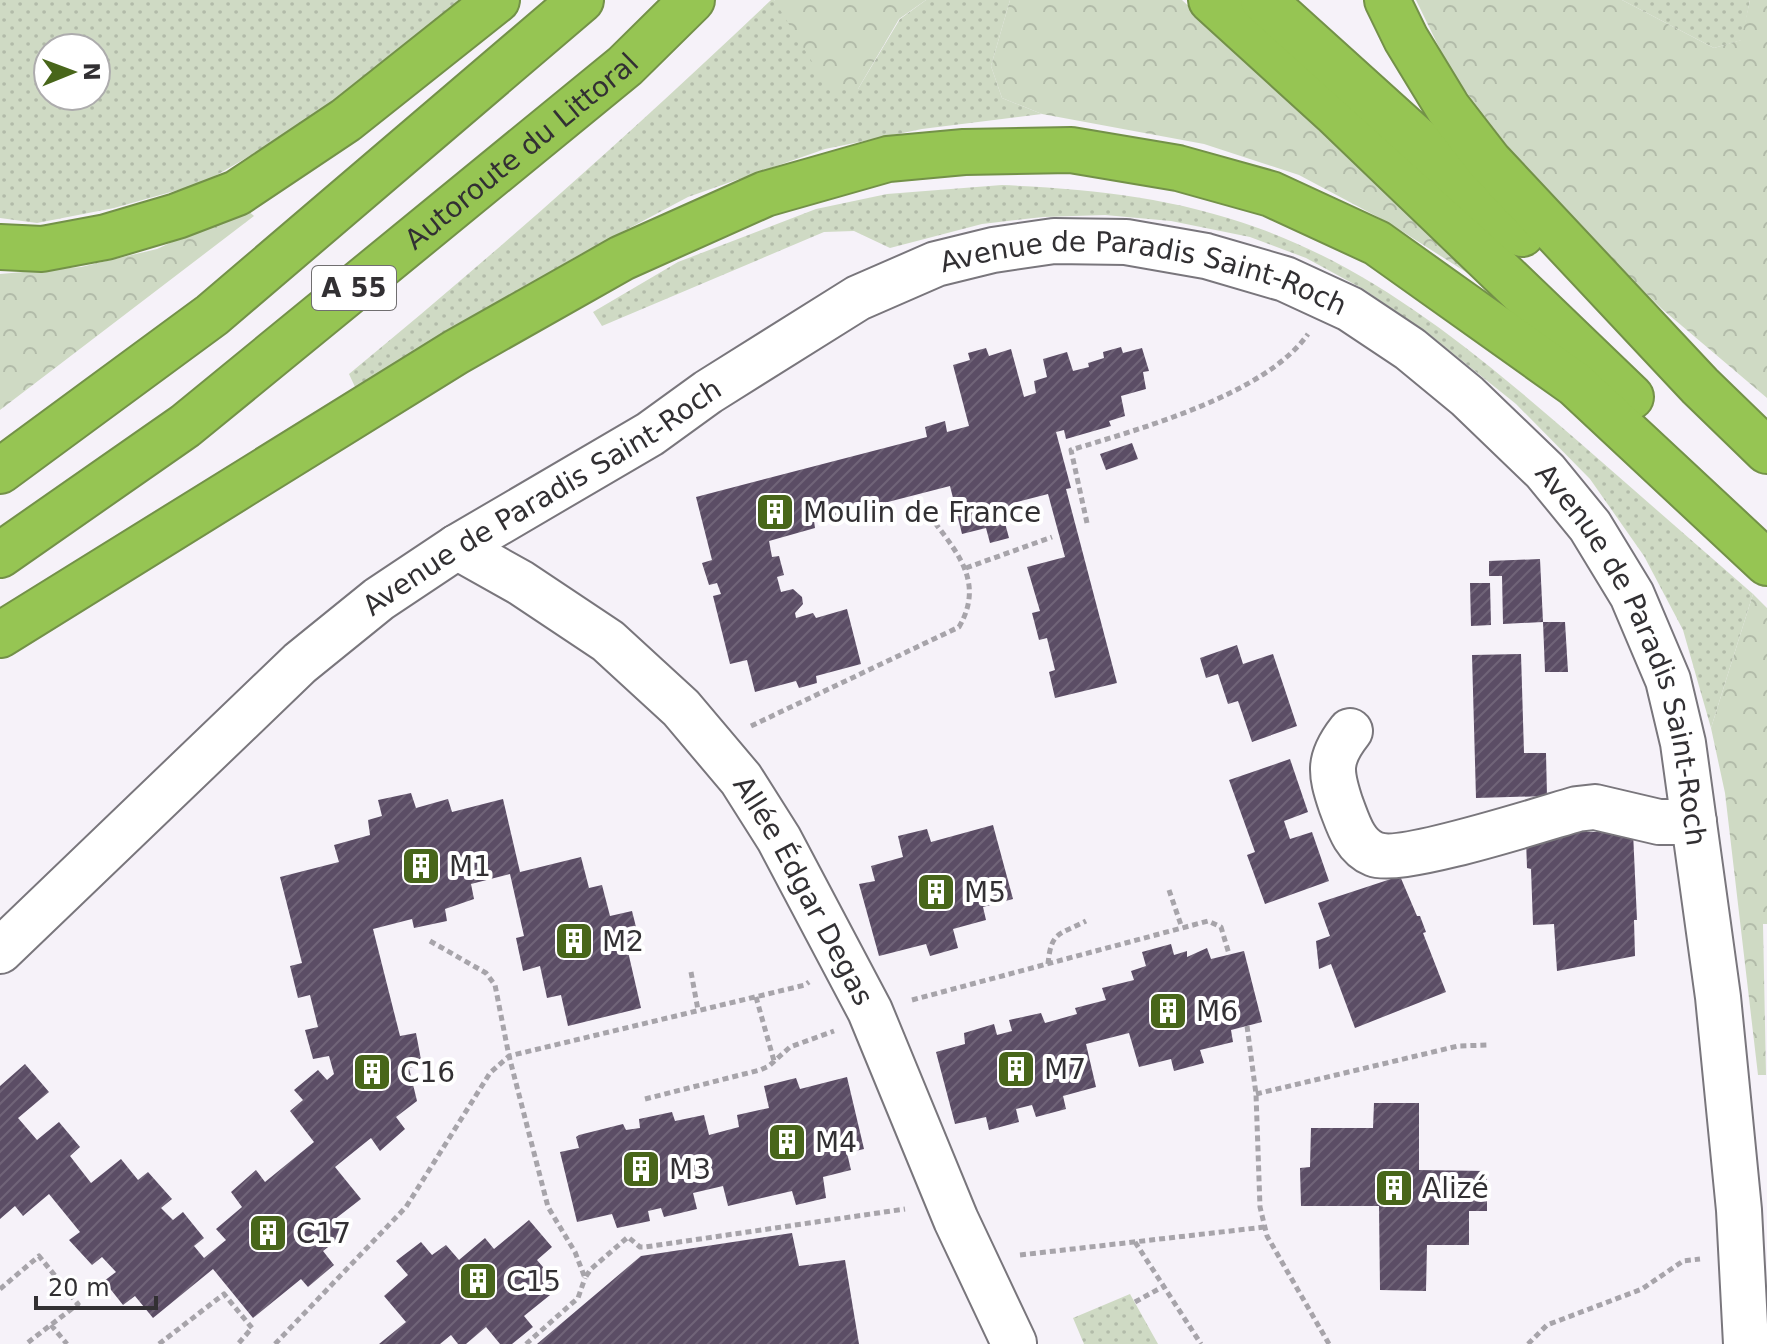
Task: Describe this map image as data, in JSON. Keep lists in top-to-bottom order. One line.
{"streets":{"highway":["Autoroute du Littoral","A 55"],"street":["Avenue de Paradis Saint-Roch","Allée Édgar Degas"]},"crossings":[["Avenue de Paradis Saint-Roch","Allée Édgar Degas"]],"places":{"building":["Moulin de France","M1","M5","M2","M6","M7","C16","M4","M3","Alizé","C17","C15"]},"scale_bar":"20 m","north":"right"}
